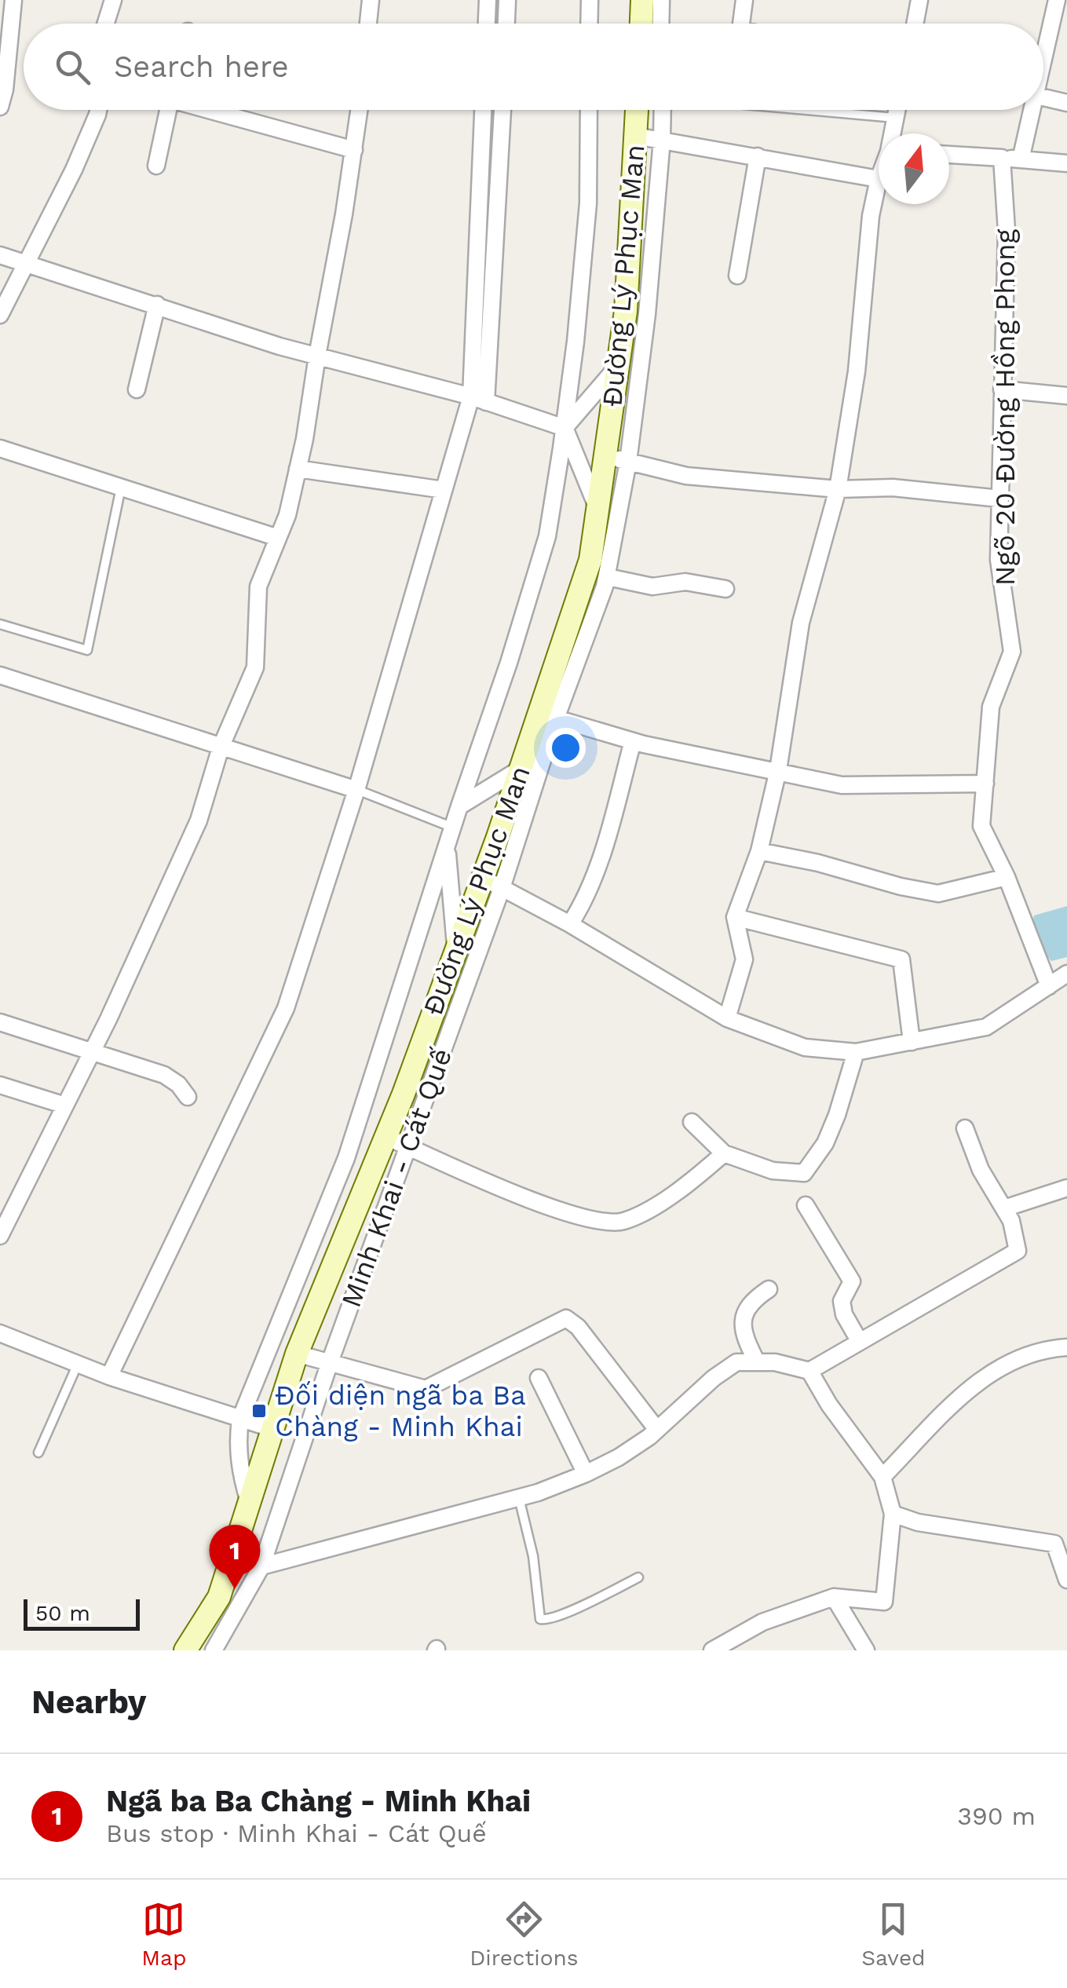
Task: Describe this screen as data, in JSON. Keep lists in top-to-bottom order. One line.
{"streets":{"main road":["Đường Lý Phục Man"],"street":["Ngõ 20 Đường Hồng Phong","Minh Khai - Cát Quế"]},"crossings":[["Đường Lý Phục Man","Minh Khai - Cát Quế"]],"places":{"transit":["Đối diện ngã ba Ba Chàng - Minh Khai"]},"scale_bar":"50 m","north":"top","page":{"search":"Search here","pins":"1","scale":"50 m","heading":"Nearby","list":[{"mark":"1","name":"Ngã ba Ba Chàng - Minh Khai","note":"Bus stop · Minh Khai - Cát Quế","value":"390 m"}],"nav":["Map","Directions","Saved"]}}
